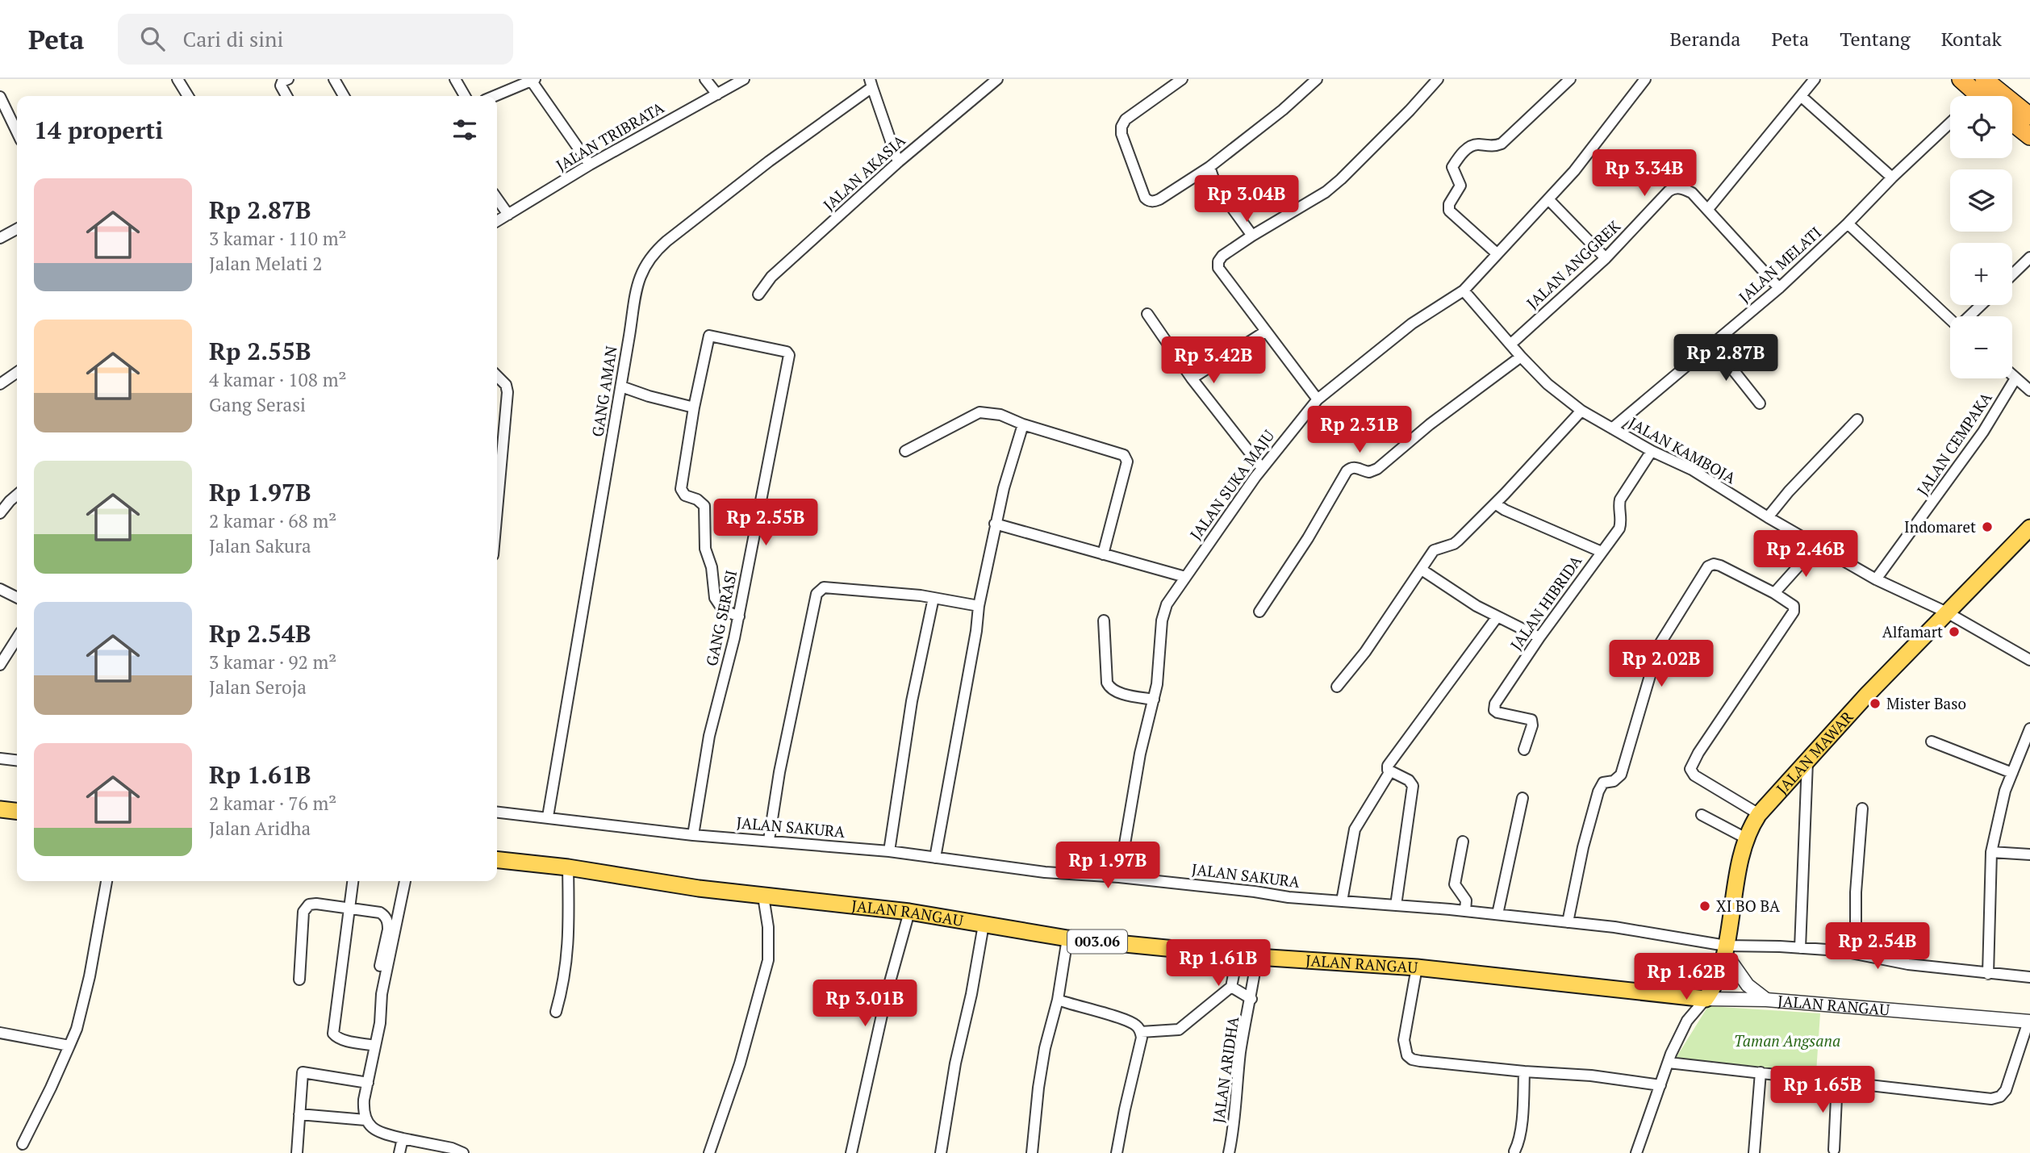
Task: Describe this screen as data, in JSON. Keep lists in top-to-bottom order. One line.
{"streets":{"main road":["JALAN MAWAR","JALAN RANGAU","003.06"],"street":["JALAN TRIBRATA","JALAN AKASIA","JALAN ANGGREK","JALAN MELATI","GANG AMAN","JALAN CEMPAKA","JALAN KAMBOJA","JALAN SUKA MAJU","JALAN HIBRIDA","GANG SERASI","JALAN SAKURA","JALAN ARIDHA"]},"crossings":[["JALAN ANGGREK","JALAN MELATI"],["JALAN ANGGREK","JALAN KAMBOJA"],["JALAN MELATI","JALAN KAMBOJA"],["GANG AMAN","JALAN SAKURA"],["JALAN CEMPAKA","JALAN KAMBOJA"],["JALAN KAMBOJA","JALAN SUKA MAJU"],["JALAN KAMBOJA","JALAN HIBRIDA"],["JALAN KAMBOJA","JALAN MAWAR"],["JALAN SUKA MAJU","JALAN SAKURA"],["GANG SERASI","JALAN SAKURA"],["JALAN MAWAR","JALAN SAKURA"],["JALAN MAWAR","JALAN RANGAU"],["JALAN RANGAU","JALAN ARIDHA"]],"parks":["Taman Angsana"],"places":["Indomaret","Alfamart","Mister Baso","XI BO BA"],"page":{"header":"Peta","search":"Cari di sini","nav":["Beranda","Peta","Tentang","Kontak"],"map_buttons":["+","−"],"heading":"14 properti","price":["Rp 3.34B","Rp 3.04B","Rp 2.87B","Rp 3.42B","Rp 2.31B","Rp 2.55B","Rp 2.46B","Rp 2.02B","Rp 1.97B","Rp 2.54B","Rp 1.61B","Rp 1.62B","Rp 3.01B","Rp 1.65B"],"list":[{"name":"Rp 2.87B","note":"3 kamar · 110 m² · Jalan Melati 2"},{"name":"Rp 2.55B","note":"4 kamar · 108 m² · Gang Serasi"},{"name":"Rp 1.97B","note":"2 kamar · 68 m² · Jalan Sakura"},{"name":"Rp 2.54B","note":"3 kamar · 92 m² · Jalan Seroja"},{"name":"Rp 1.61B","note":"2 kamar · 76 m² · Jalan Aridha"}]}}
